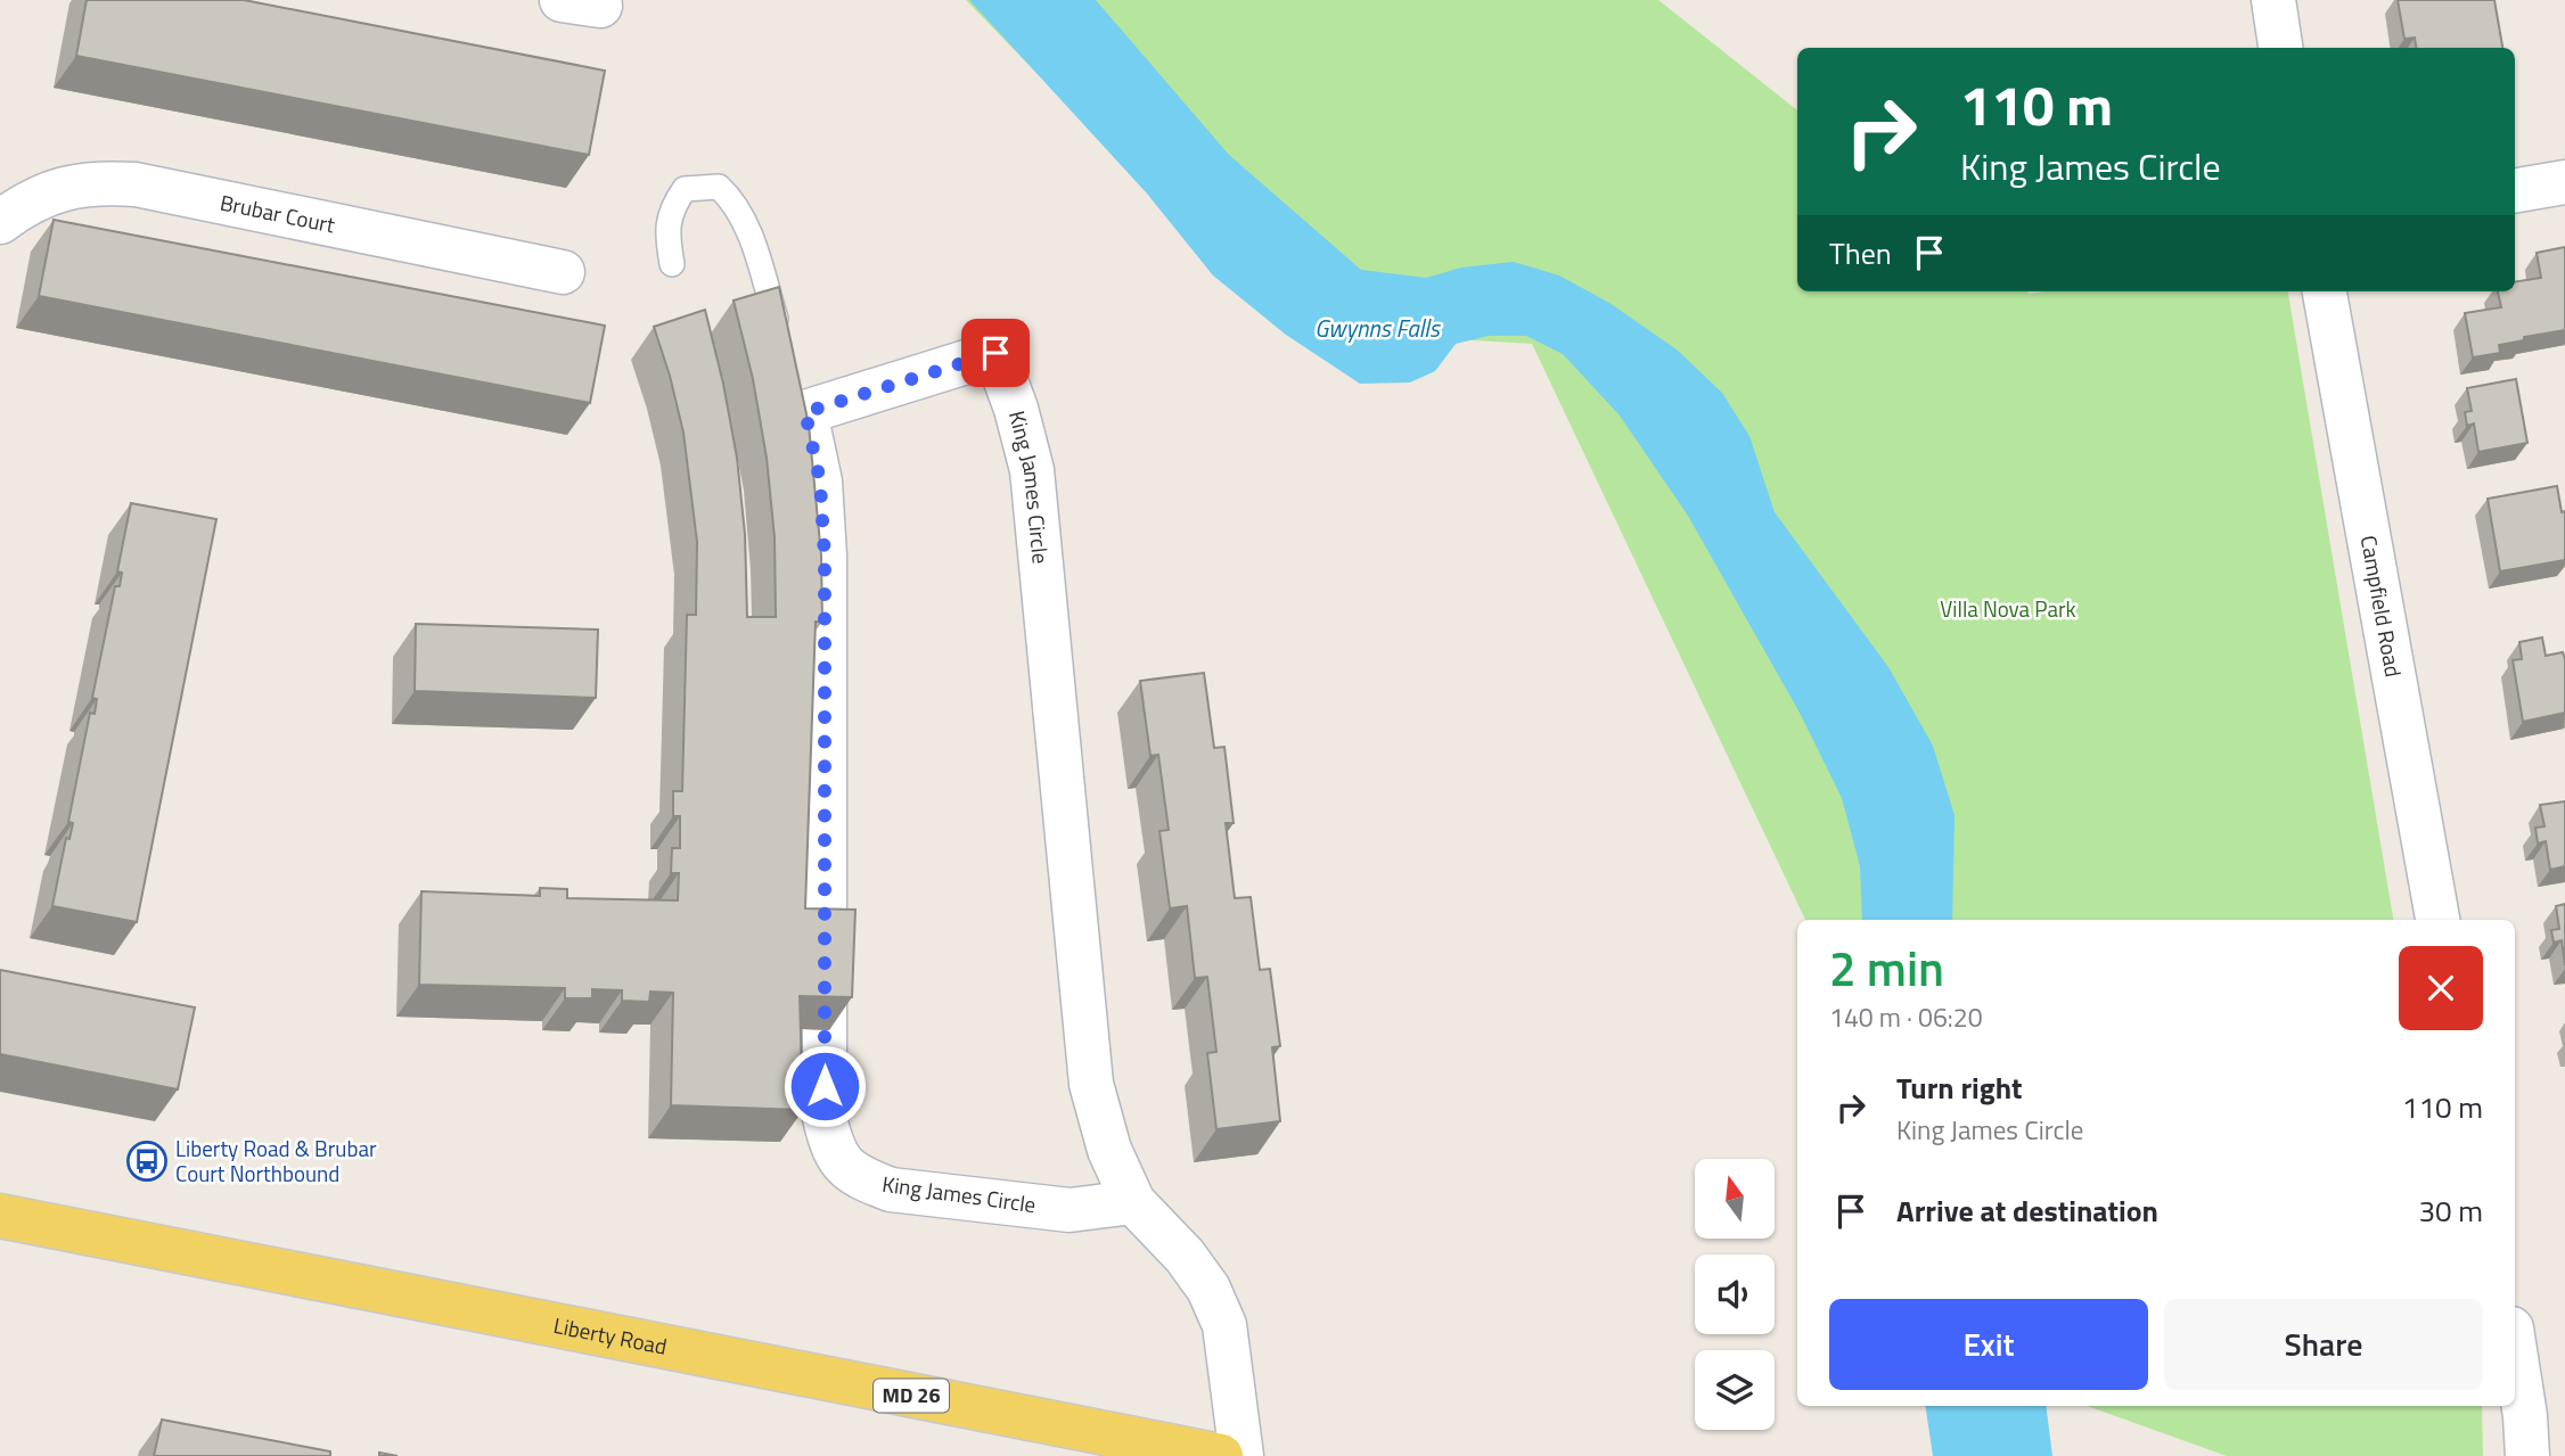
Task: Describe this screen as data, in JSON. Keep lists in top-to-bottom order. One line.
{"streets":{"main road":["Liberty Road","MD 26"],"street":["Brubar Court","King James Circle","Campfield Road"]},"water":["Gwynns Falls"],"parks":["Villa Nova Park"],"places":{"bus stop":["Liberty Road & Brubar Court Northbound"]},"north":"top","page":{"turn":["110 m","King James Circle"],"then":"Then","heading":["2 min","140 m · 06:20"],"list":[{"name":"Turn right","note":"King James Circle","value":"110 m"},{"name":"Arrive at destination","value":"30 m"}],"buttons":["Exit","Share"]}}
